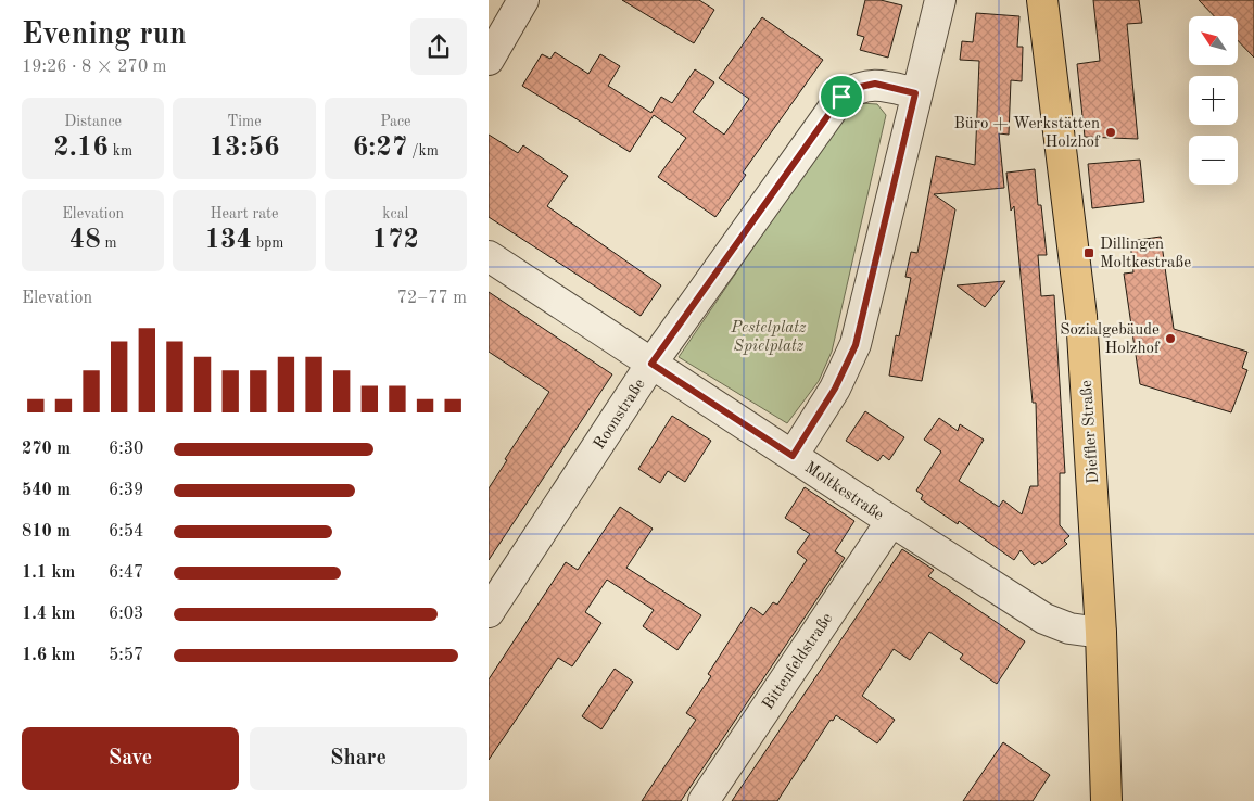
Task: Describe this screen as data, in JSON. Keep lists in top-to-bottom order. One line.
{"streets":{"main road":["Dieffler Straße"],"street":["Roonstraße","Moltkestraße","Bittenfeldstraße"]},"crossings":[["Roonstraße","Moltkestraße"],["Dieffler Straße","Moltkestraße"],["Moltkestraße","Bittenfeldstraße"]],"parks":["Pestelplatz Spielplatz"],"places":{"other":["Büro + Werkstätten Holzhof","Sozialgebäude Holzhof"],"transit":["Dillingen Moltkestraße"]},"north":"top left","page":{"heading":["Evening run","19:26 · 8 × 270 m"],"map_buttons":["+","−"],"stats":[["Distance","2.16 km"],["Time","13:56"],["Pace","6:27 /km"],["Elevation","48 m"],["Heart rate","134 bpm"],["kcal","172"]],"chart":["Elevation","72–77 m"],"list":[{"name":"270 m","note":"6:30"},{"name":"540 m","note":"6:39"},{"name":"810 m","note":"6:54"},{"name":"1.1 km","note":"6:47"},{"name":"1.4 km","note":"6:03"},{"name":"1.6 km","note":"5:57"}],"buttons":["Save","Share"]}}
